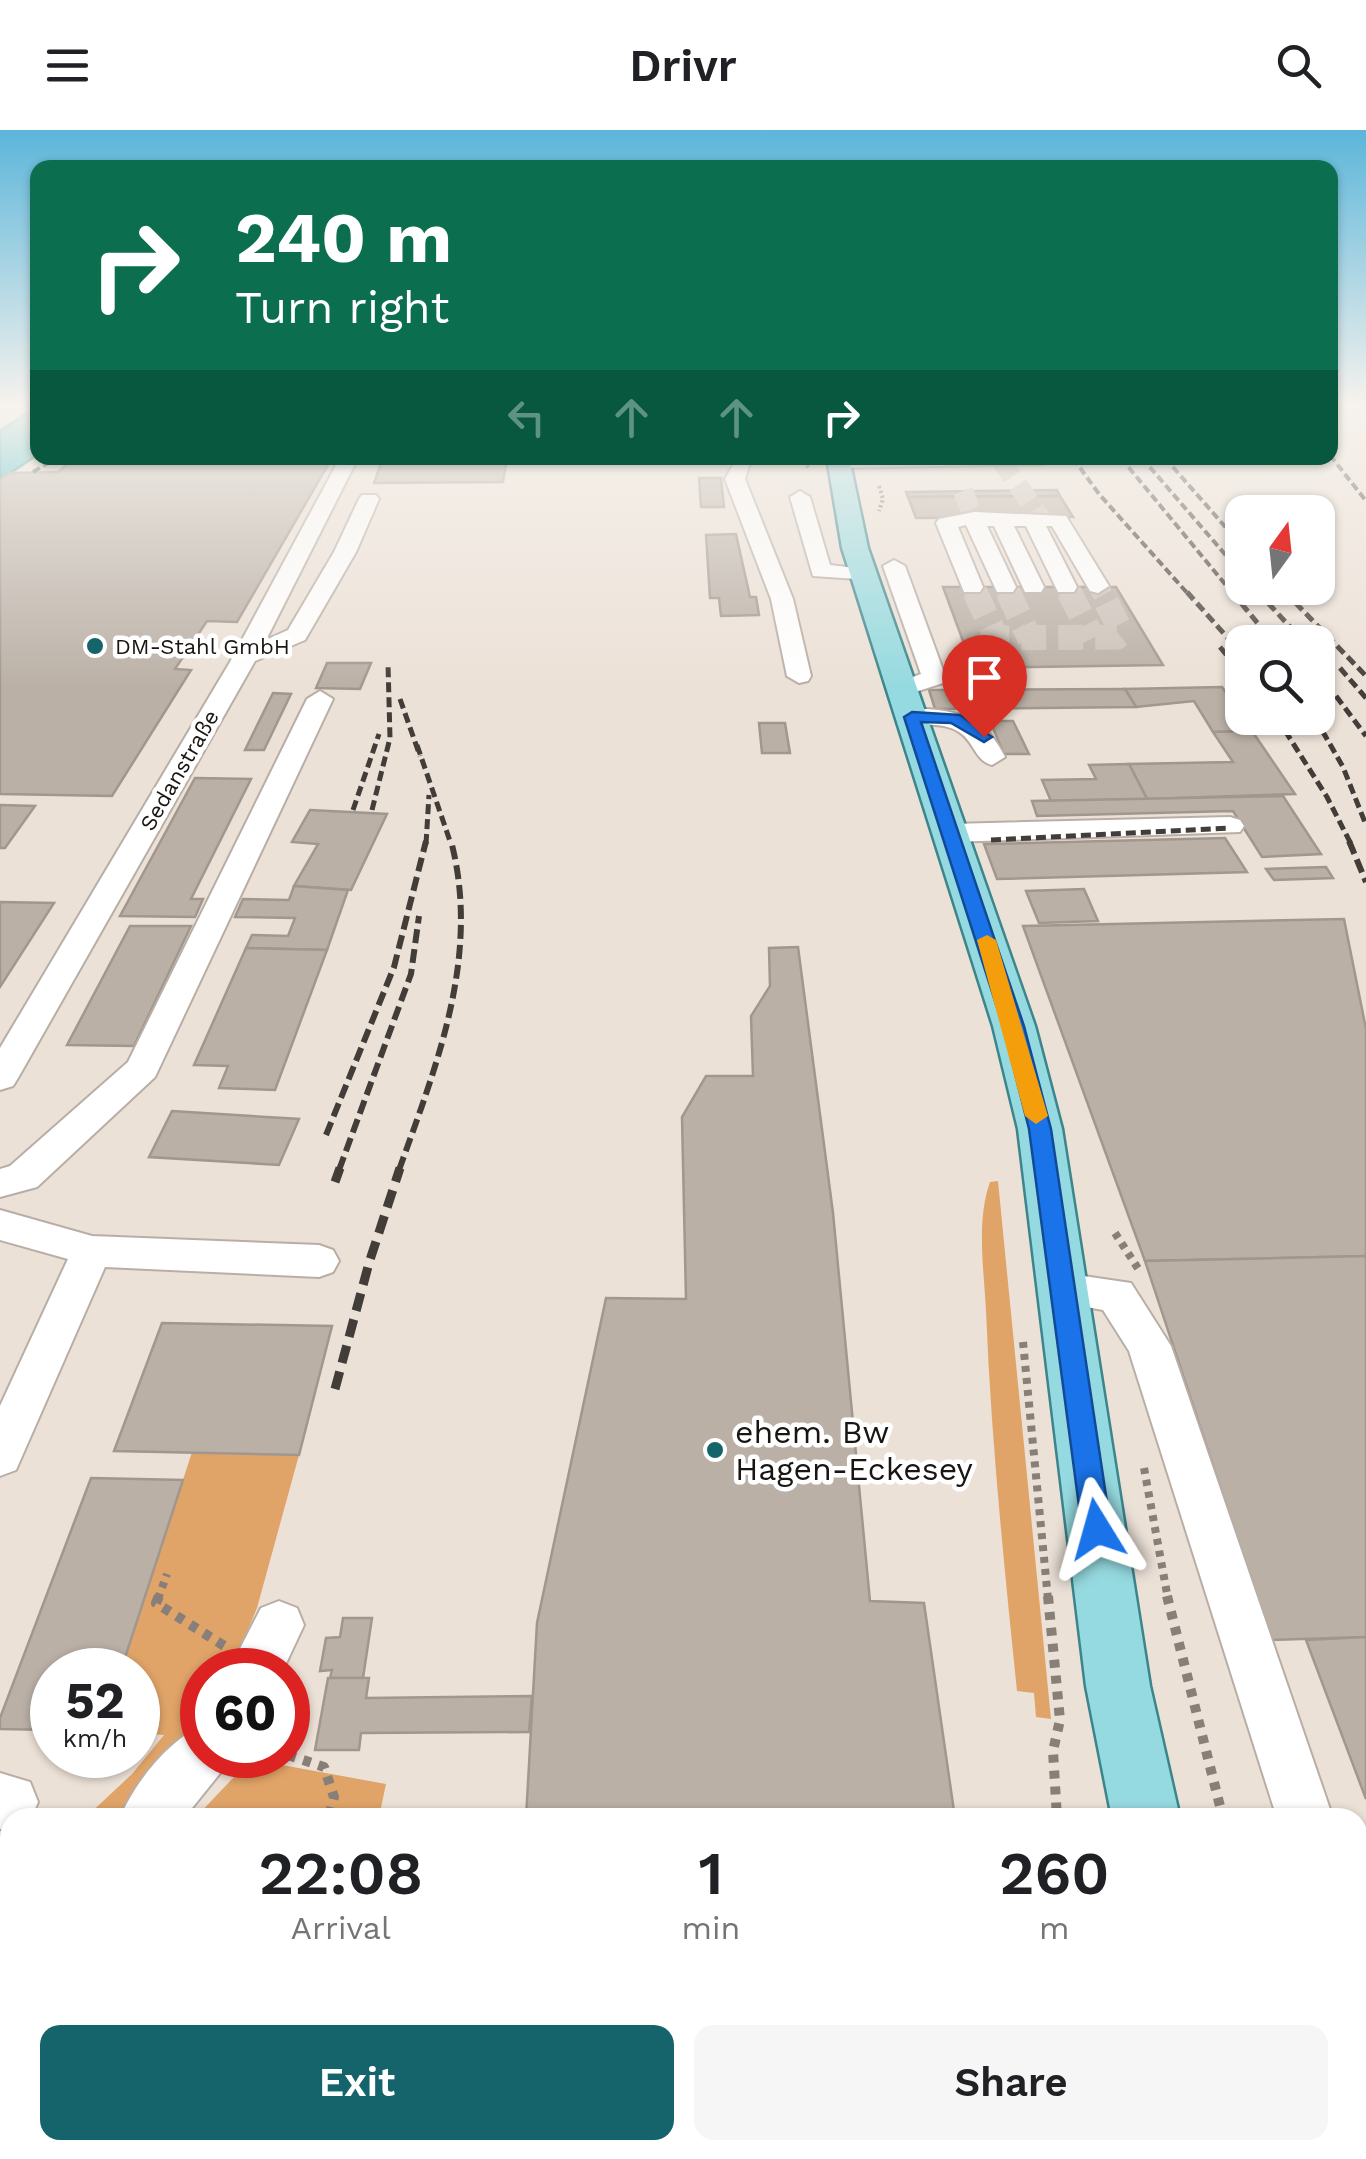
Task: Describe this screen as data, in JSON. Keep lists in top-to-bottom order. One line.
{"streets":{"street":["Sedanstraße"]},"places":["DM-Stahl GmbH","ehem. Bw Hagen-Eckesey"],"north":"top","page":{"header":"Drivr","turn":["240 m","Turn right"],"speed":"52 km/h","limit":"60","eta":["22:08","Arrival","1","min","260","m"],"buttons":["Exit","Share"]}}
